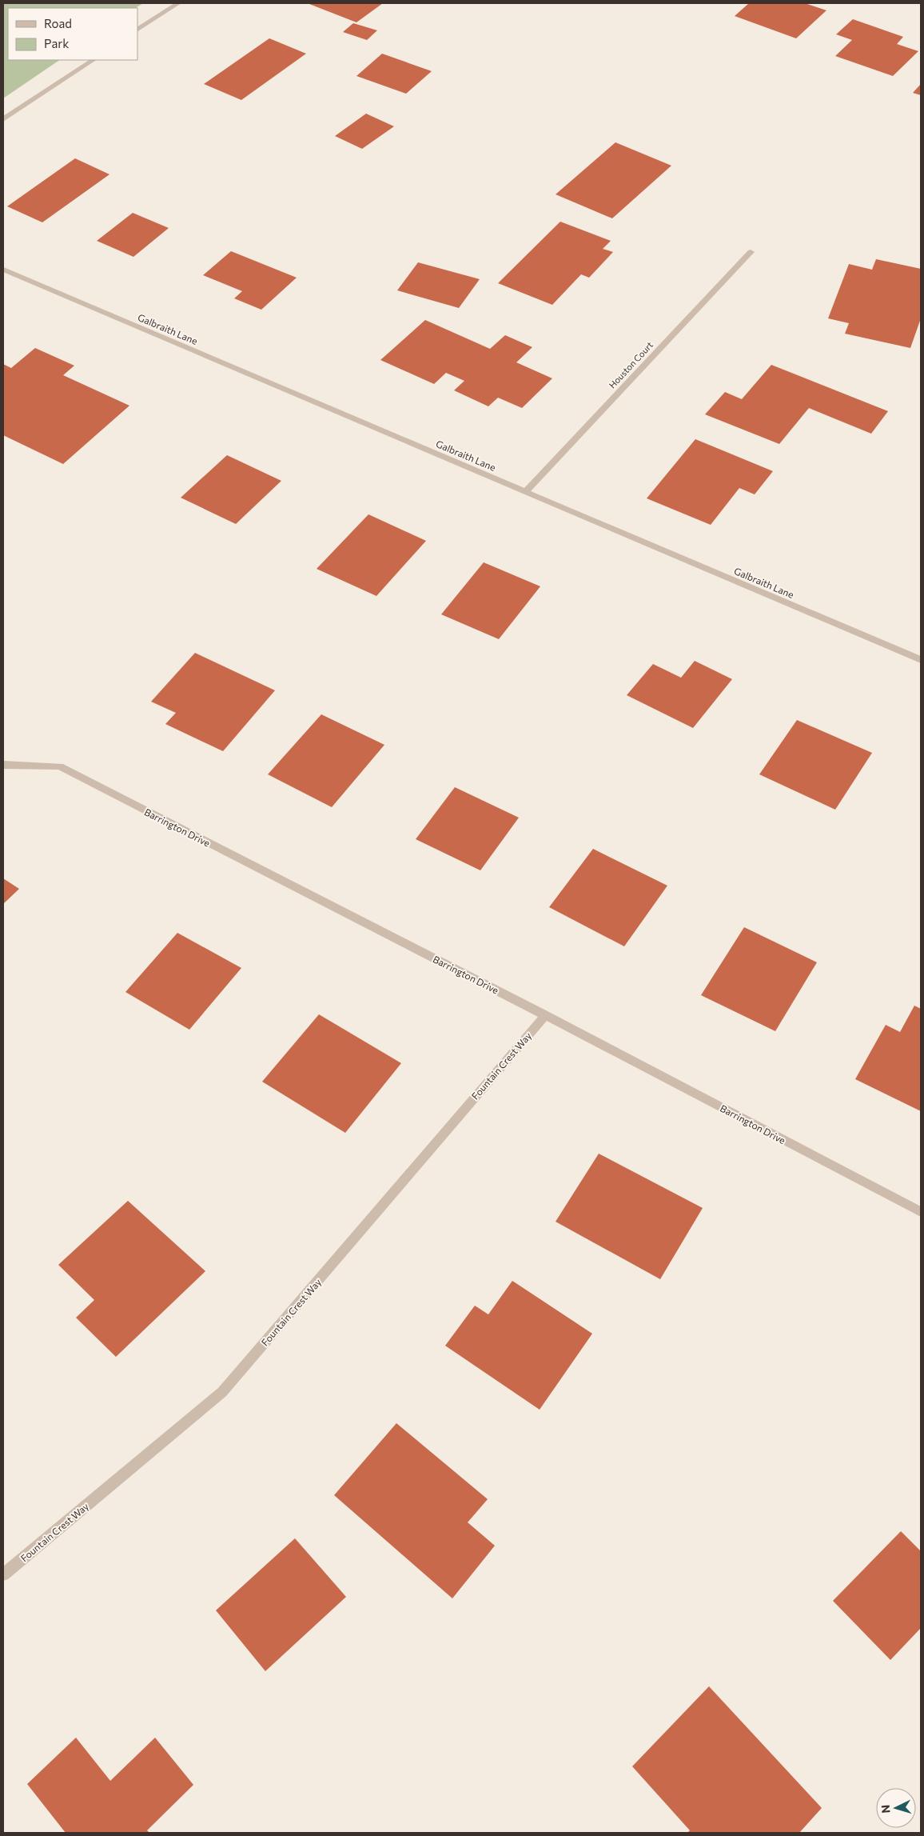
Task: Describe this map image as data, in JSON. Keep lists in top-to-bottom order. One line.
{"streets":{"street":["Galbraith Lane","Houston Court","Barrington Drive","Fountain Crest Way"]},"crossings":[["Galbraith Lane","Houston Court"],["Barrington Drive","Fountain Crest Way"]],"legend":["Road","Park"],"north":"left"}
